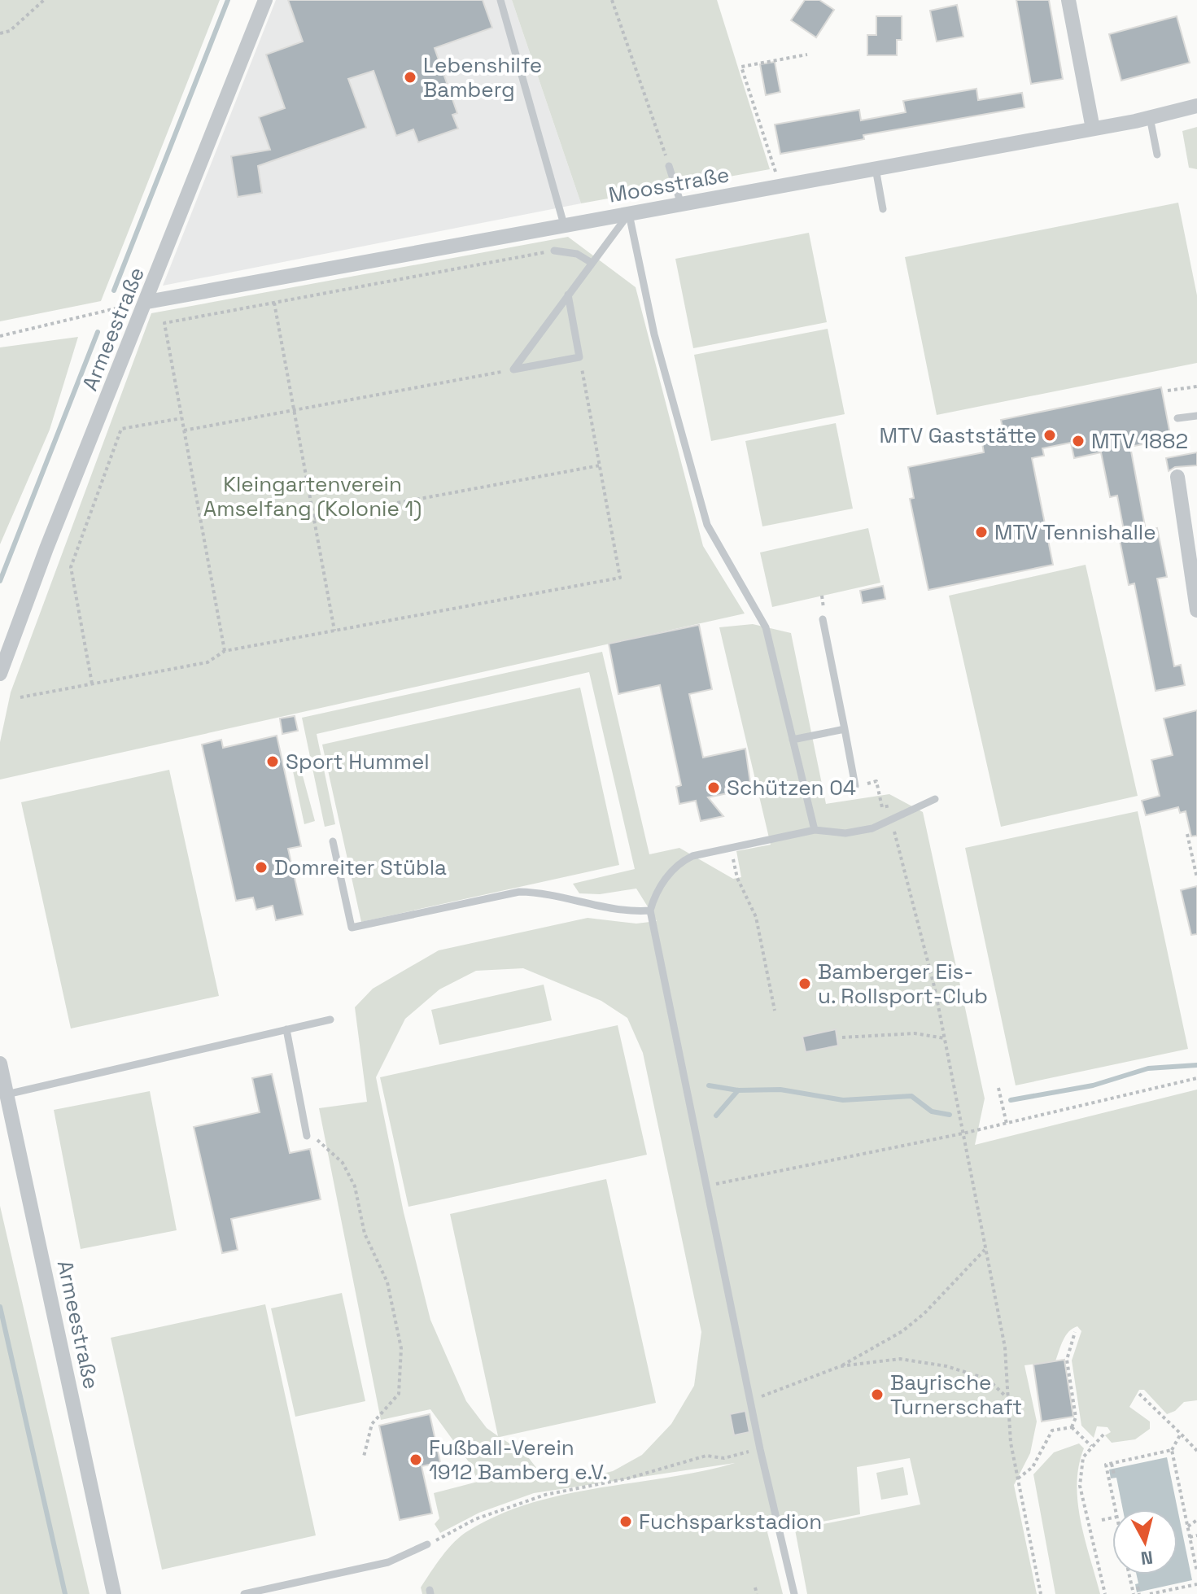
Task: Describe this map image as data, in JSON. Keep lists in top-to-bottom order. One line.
{"streets":{"street":["Moosstraße","Armeestraße"]},"crossings":[["Moosstraße","Armeestraße"]],"parks":["Kleingartenverein Amselfang (Kolonie 1)"],"places":["Lebenshilfe Bamberg","MTV Gaststätte","MTV 1882","MTV Tennishalle","Sport Hummel","Schützen 04","Domreiter Stübla","Bamberger Eis- u. Rollsport-Club","Bayrische Turnerschaft","Fußball-Verein 1912 Bamberg e.V.","Fuchsparkstadion"],"north":"bottom"}
